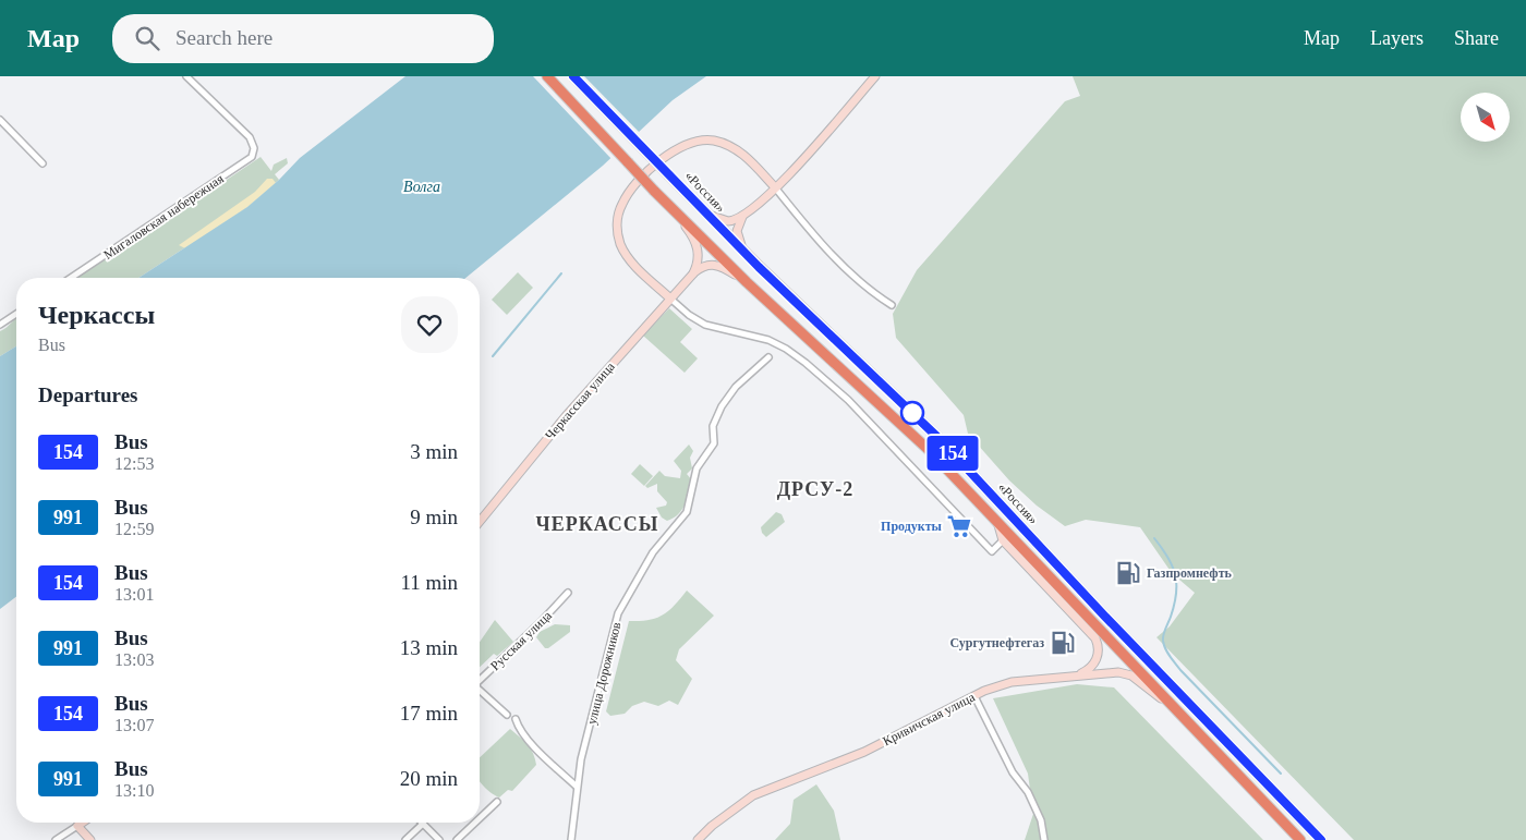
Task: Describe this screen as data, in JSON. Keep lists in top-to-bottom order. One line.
{"streets":{"highway":["«Россия»"],"street":["Мигаловская набережная","Черкасская улица","Русская улица","улица Дорожников","Кривичская улица"]},"districts":["ДРСУ-2","ЧЕРКАССЫ"],"water":["Волга"],"places":{"supermarket":["Продукты"],"fuel station":["Газпромнефть","Сургутнефтегаз"]},"lines":["bus line 154"],"north":"bottom right","page":{"header":"Map","search":"Search here","nav":["Map","Layers","Share"],"on_map":"154","heading":[["Черкассы","Bus"],"Departures"],"list":[{"mark":"154","name":"Bus","note":"12:53","value":"3 min"},{"mark":"991","name":"Bus","note":"12:59","value":"9 min"},{"mark":"154","name":"Bus","note":"13:01","value":"11 min"},{"mark":"991","name":"Bus","note":"13:03","value":"13 min"},{"mark":"154","name":"Bus","note":"13:07","value":"17 min"},{"mark":"991","name":"Bus","note":"13:10","value":"20 min"}]}}
